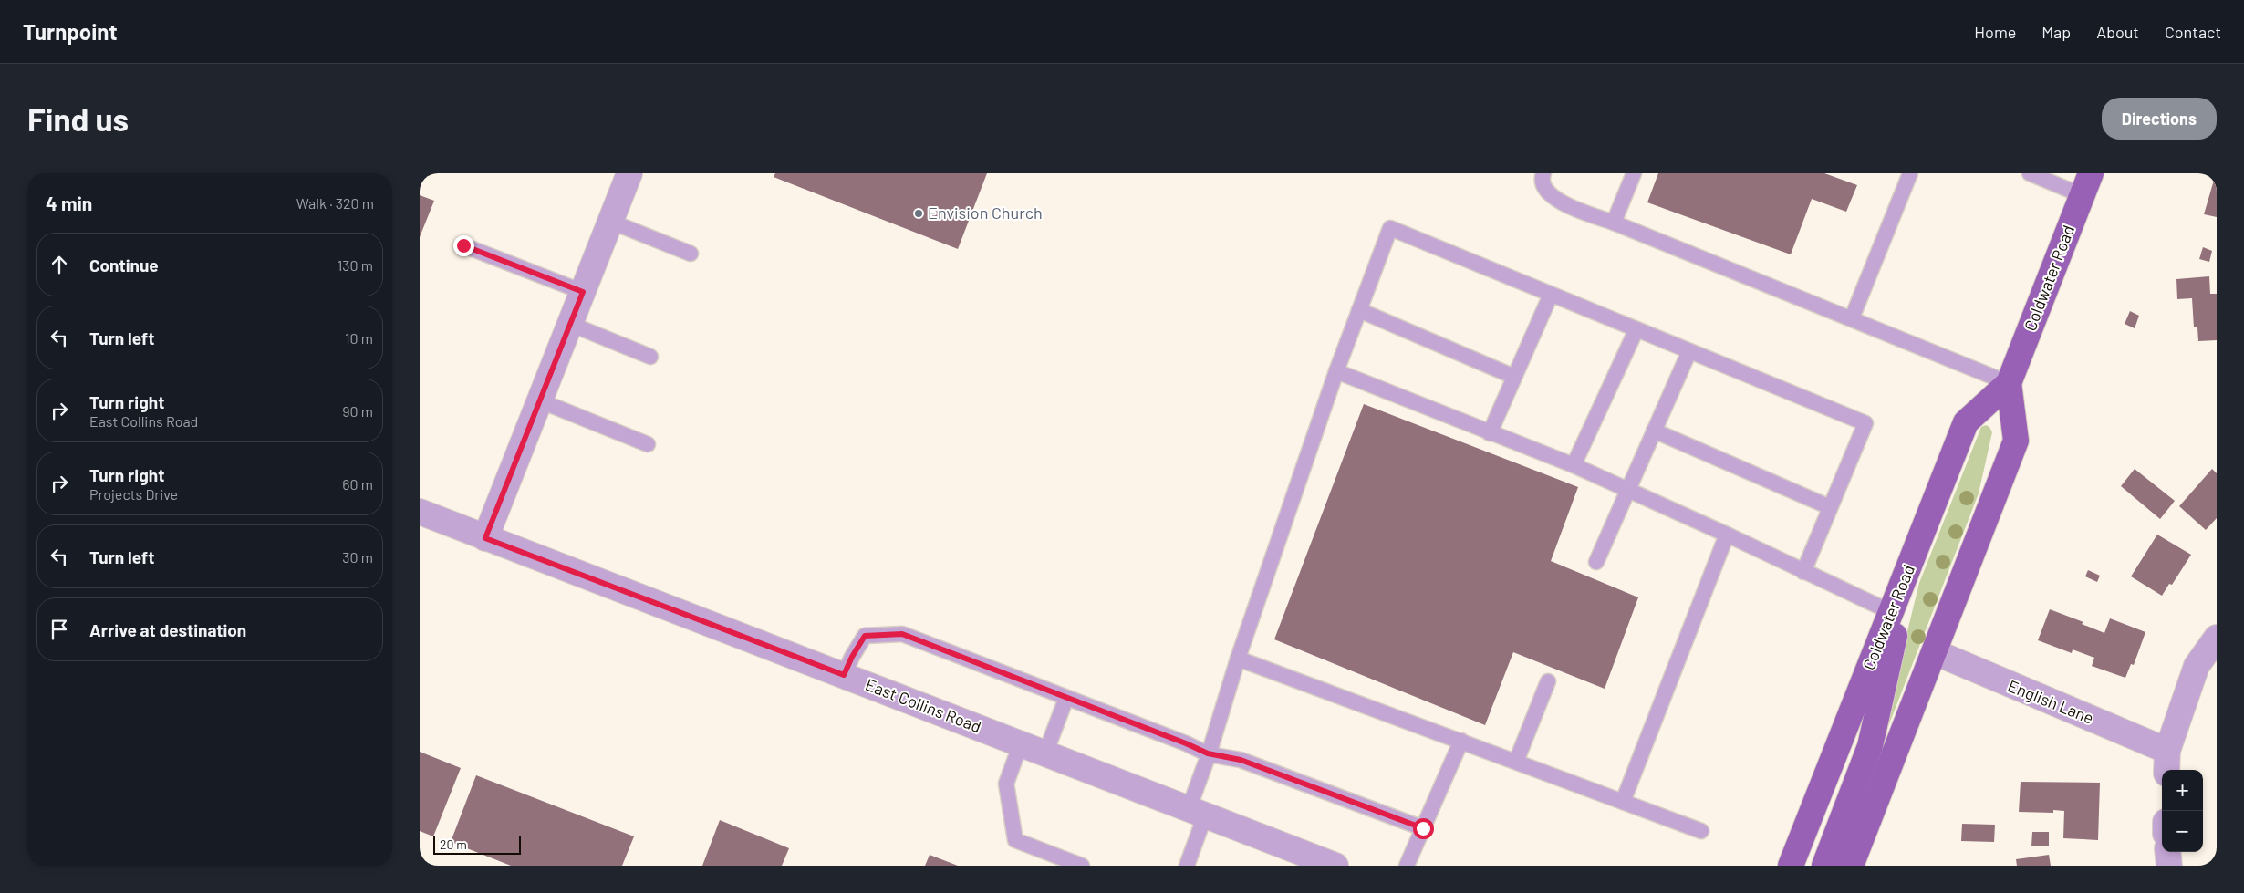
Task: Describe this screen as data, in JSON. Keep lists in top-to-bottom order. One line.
{"streets":{"main road":["Coldwater Road"],"street":["English Lane","East Collins Road"]},"crossings":[["Coldwater Road","English Lane"]],"places":["Envision Church"],"scale_bar":"20 m","page":{"header":"Turnpoint","nav":["Home","Map","About","Contact"],"buttons":"Directions","title":"Find us","heading":["4 min","Walk · 320 m"],"list":[["Continue","130 m"],["Turn left","10 m"],["Turn right","East Collins Road","90 m"],["Turn right","Projects Drive","60 m"],["Turn left","30 m"],"Arrive at destination"],"map_buttons":["+","−"],"scale":"20 m"}}
